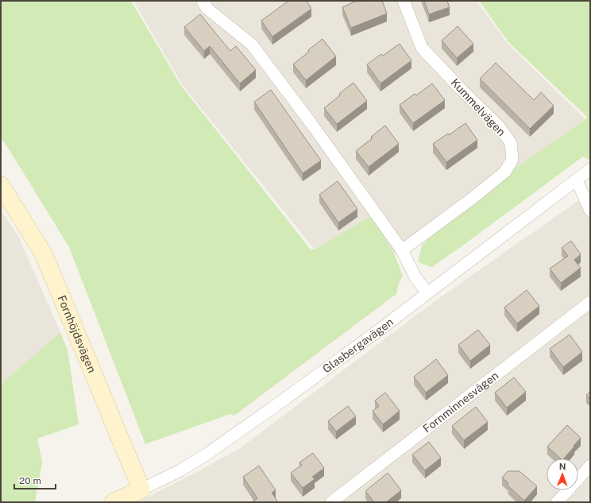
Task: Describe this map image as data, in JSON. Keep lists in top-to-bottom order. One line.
{"streets":{"street":["Kummelvägen","Fornhöjdsvägen","Glasbergavägen","Fornminnesvägen"]},"crossings":[["Fornhöjdsvägen","Glasbergavägen"]],"scale_bar":"20 m","north":"top"}
